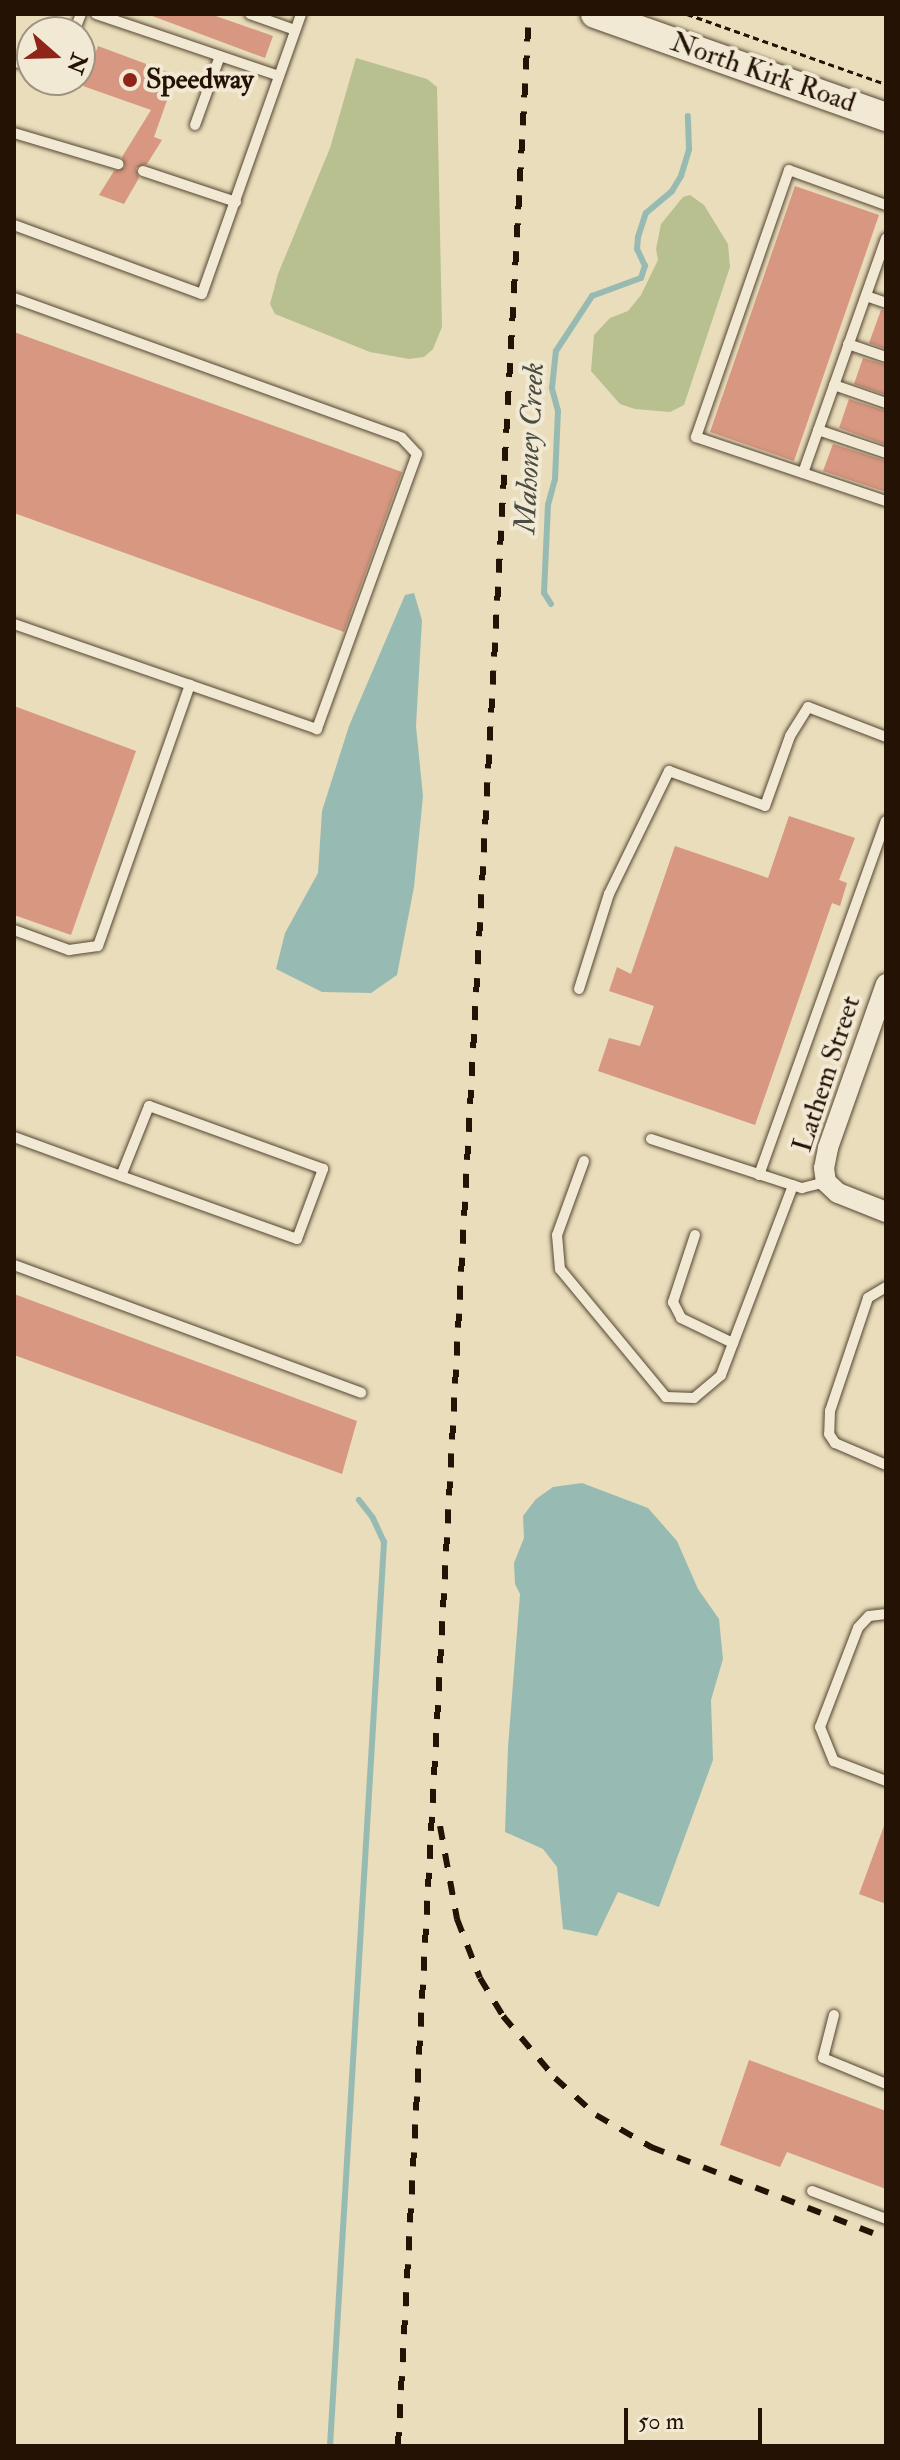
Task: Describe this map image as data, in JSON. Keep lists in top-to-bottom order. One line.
{"streets":{"street":["North Kirk Road","Lathem Street"]},"water":["Mahoney Creek"],"places":["Speedway"],"scale_bar":"50 m","north":"right"}
